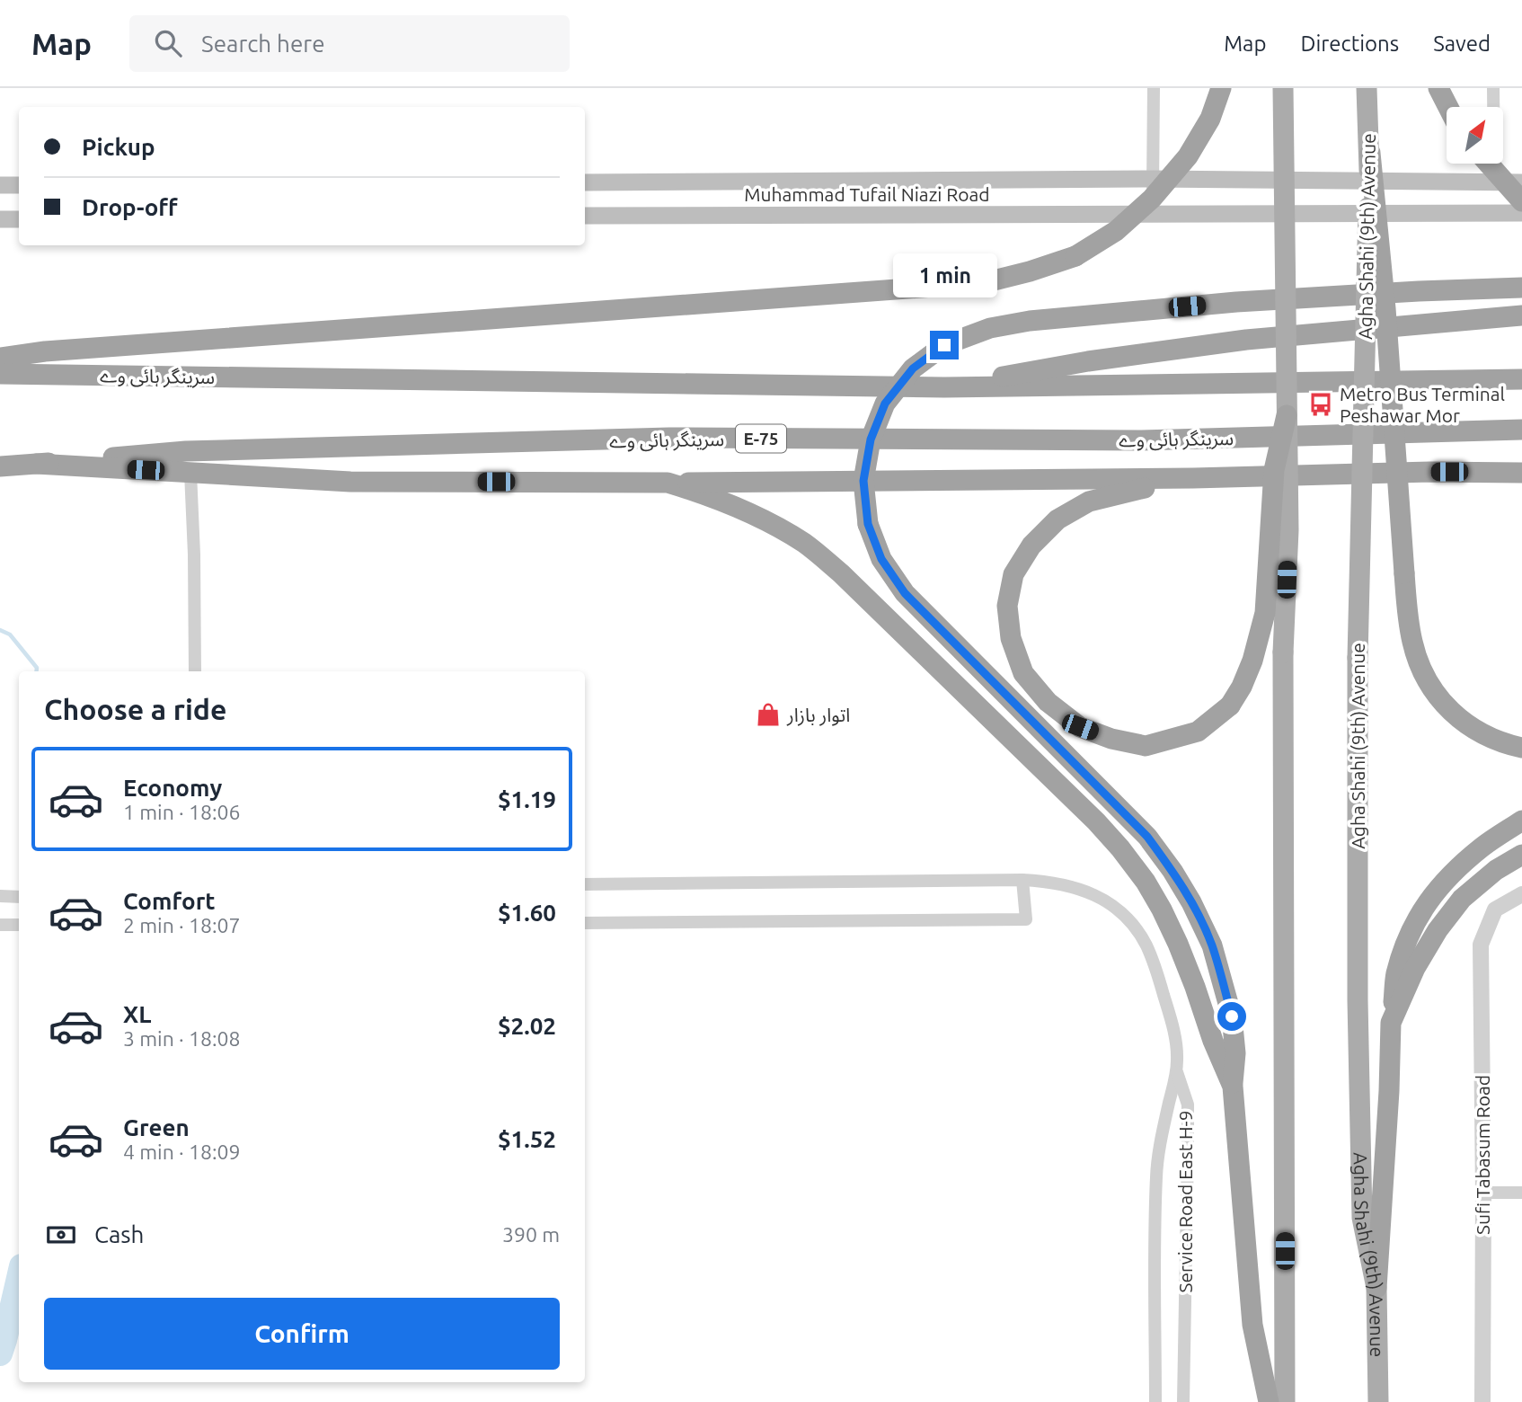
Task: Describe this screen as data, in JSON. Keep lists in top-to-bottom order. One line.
{"streets":{"highway":["سرینگر ہائی وے","E-75"],"main road":["Muhammad Tufail Niazi Road","Agha Shahi (9th) Avenue"],"street":["Sufi Tabasum Road","Service Road East H-9"]},"places":{"bus stop":["Metro Bus Terminal Peshawar Mor"],"shop":["اتوار بازار"]},"north":"top right","page":{"header":"Map","search":"Search here","nav":["Map","Directions","Saved"],"banner":["Pickup","Drop-off"],"bubble":"1 min","heading":"Choose a ride","list":[{"name":"Economy","note":"1 min · 18:06","value":"$1.19"},{"name":"Comfort","note":"2 min · 18:07","value":"$1.60"},{"name":"XL","note":"3 min · 18:08","value":"$2.02"},{"name":"Green","note":"4 min · 18:09","value":"$1.52"}],"pay":["Cash","390 m"],"buttons":"Confirm"}}
